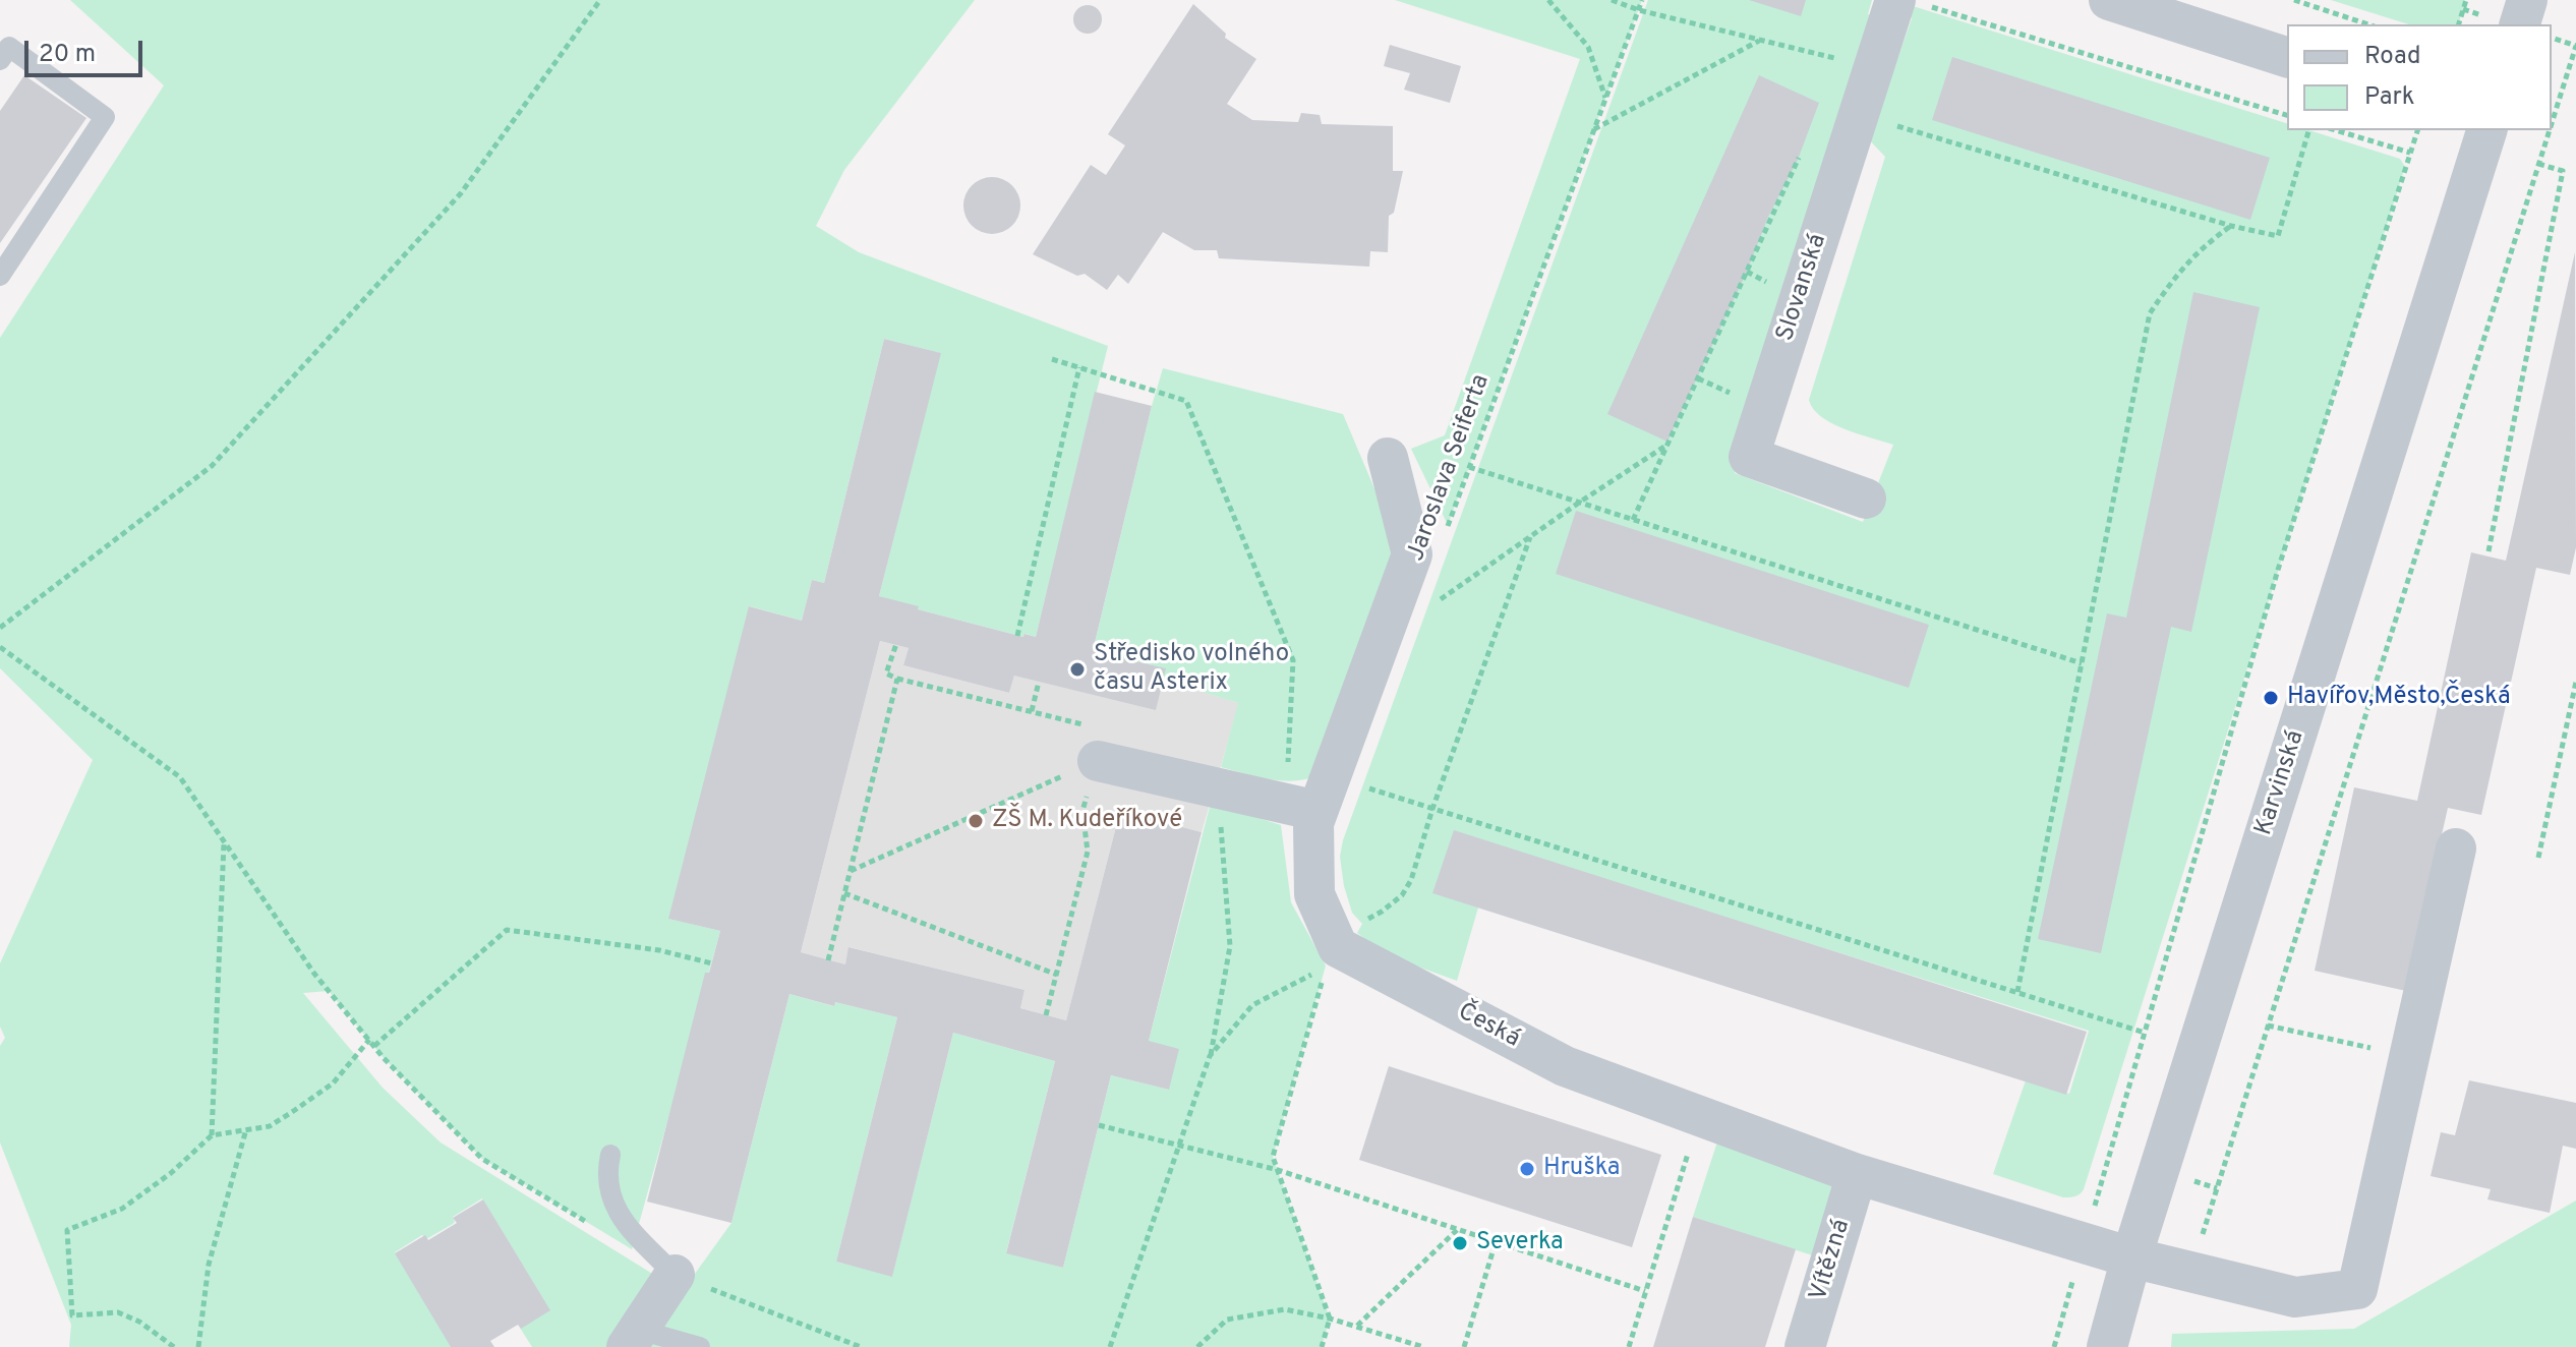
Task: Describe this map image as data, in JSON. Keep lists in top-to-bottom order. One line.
{"streets":{"street":["Slovanská","Karvinská","Česká","Vítězná"],"path":["Jaroslava Seiferta"]},"crossings":[["Karvinská","Česká"],["Česká","Vítězná"]],"places":["Středisko volného času Asterix","Havířov,Město,Česká","ZŠ M. Kudeříkové","Hruška","Severka"],"legend":["Road","Park"],"scale_bar":"20 m"}
